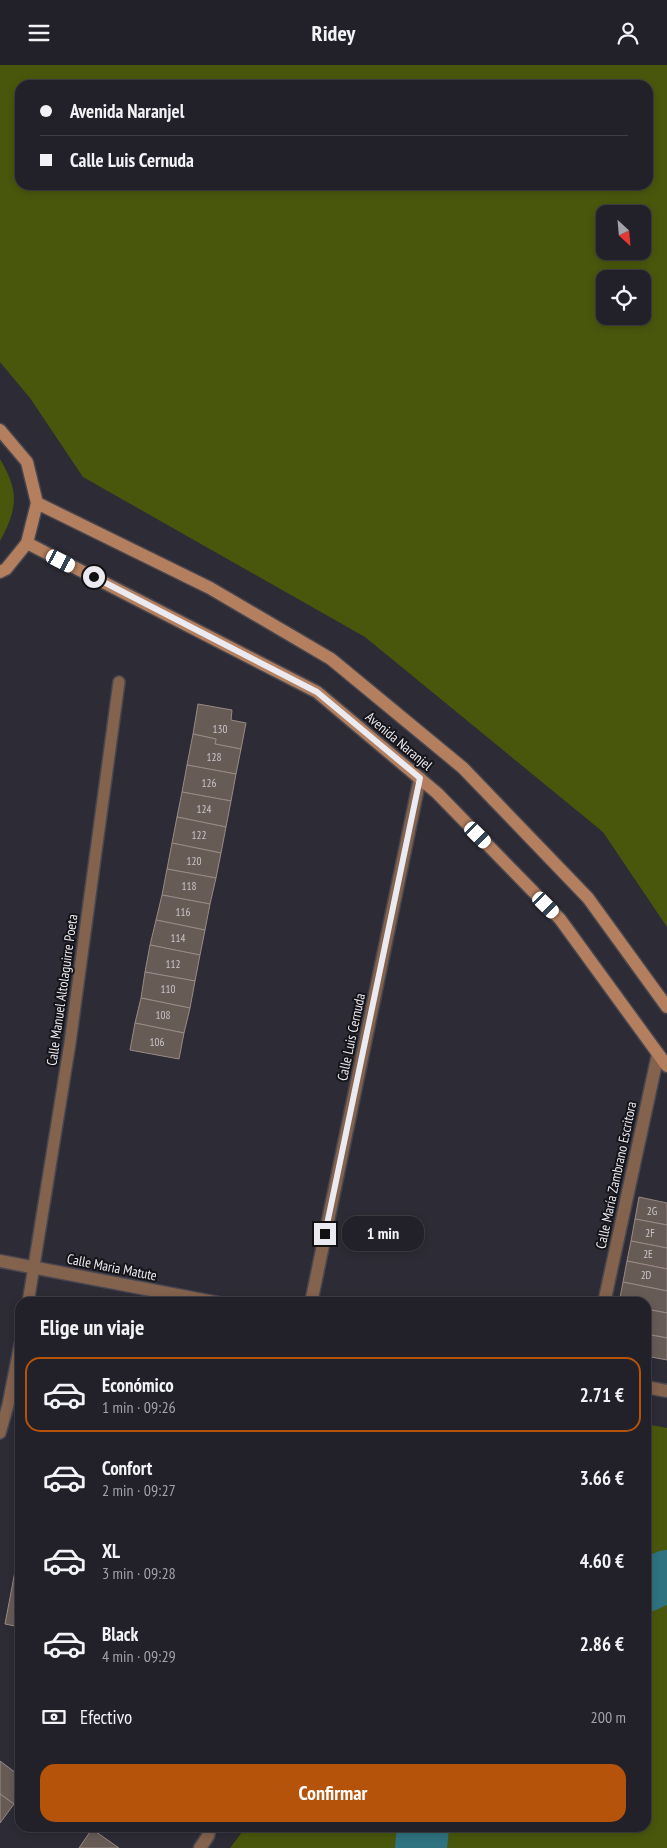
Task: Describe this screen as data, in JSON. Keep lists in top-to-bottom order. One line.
{"streets":{"street":["Avenida Naranjel","Calle Luis Cernuda","Calle María Zambrano Escritora","Calle Maria Matute"],"lane":["Calle Manuel Altolaguirre Poeta"]},"crossings":[["Avenida Naranjel","Calle Luis Cernuda"],["Avenida Naranjel","Calle María Zambrano Escritora"],["Calle Manuel Altolaguirre Poeta","Calle Maria Matute"]],"house_numbers":["130","128","126","124","122","120","118","116","114","112","110","108","106","2G","2F","2E","2D"],"north":"bottom right","page":{"header":"Ridey","banner":["Avenida Naranjel","Calle Luis Cernuda"],"bubble":"1 min","heading":"Elige un viaje","list":[{"name":"Económico","note":"1 min · 09:26","value":"2.71 €"},{"name":"Confort","note":"2 min · 09:27","value":"3.66 €"},{"name":"XL","note":"3 min · 09:28","value":"4.60 €"},{"name":"Black","note":"4 min · 09:29","value":"2.86 €"}],"pay":["Efectivo","200 m"],"buttons":"Confirmar"}}
